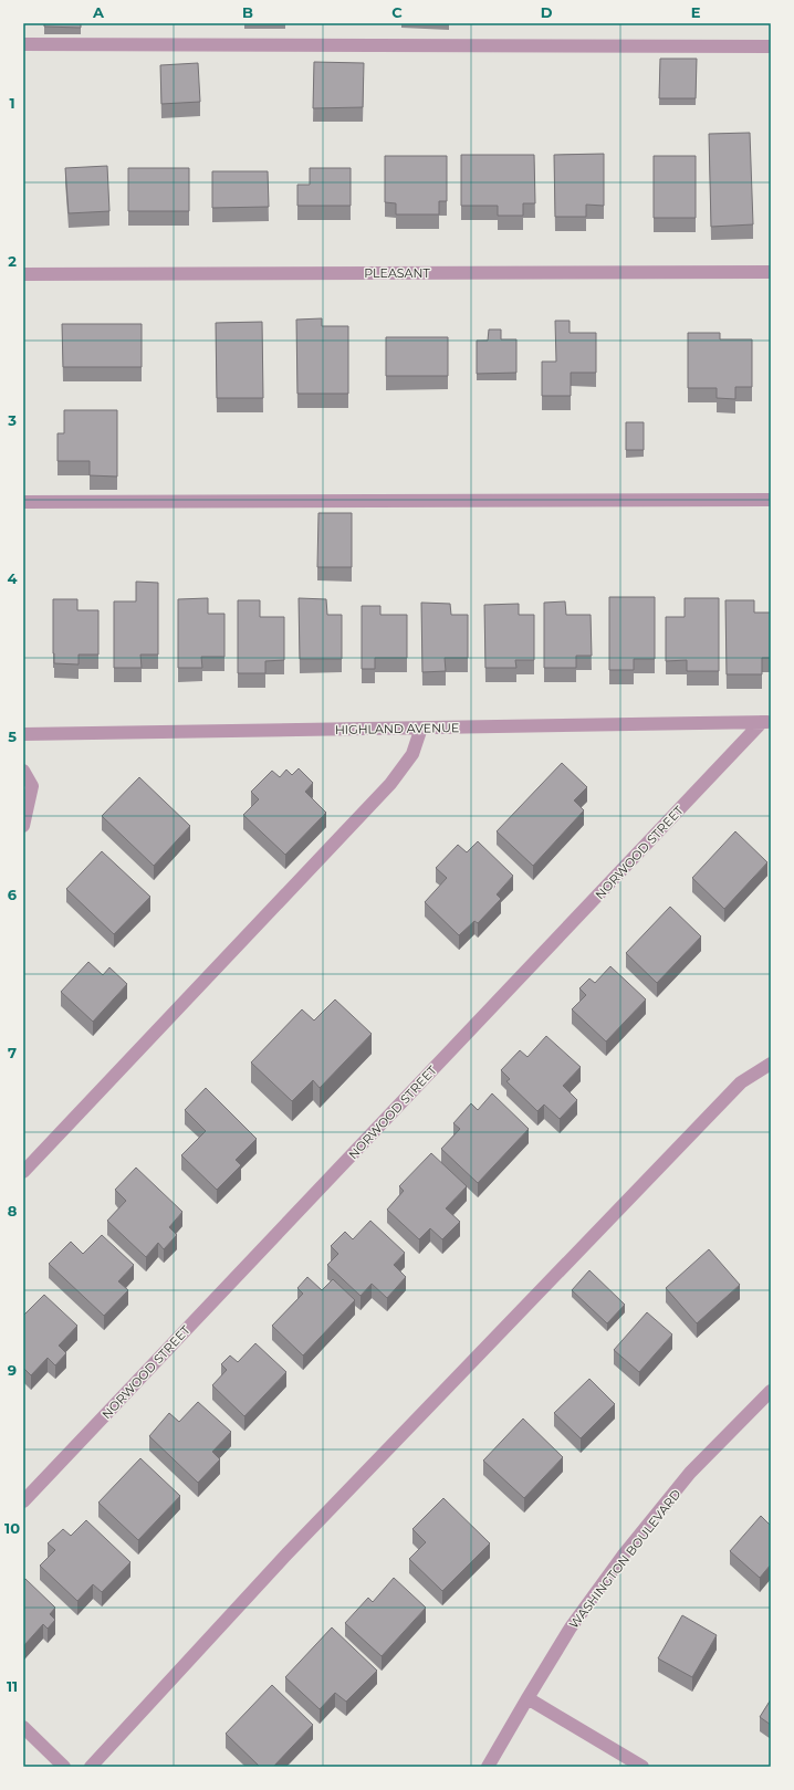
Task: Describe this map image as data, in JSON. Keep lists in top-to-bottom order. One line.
{"streets":{"street":["PLEASANT","HIGHLAND AVENUE","NORWOOD STREET","WASHINGTON BOULEVARD"]},"crossings":[["HIGHLAND AVENUE","NORWOOD STREET"]],"grid":{"columns":["A","B","C","D","E"],"rows":["1","2","3","4","5","6","7","8","9","10","11"]}}
